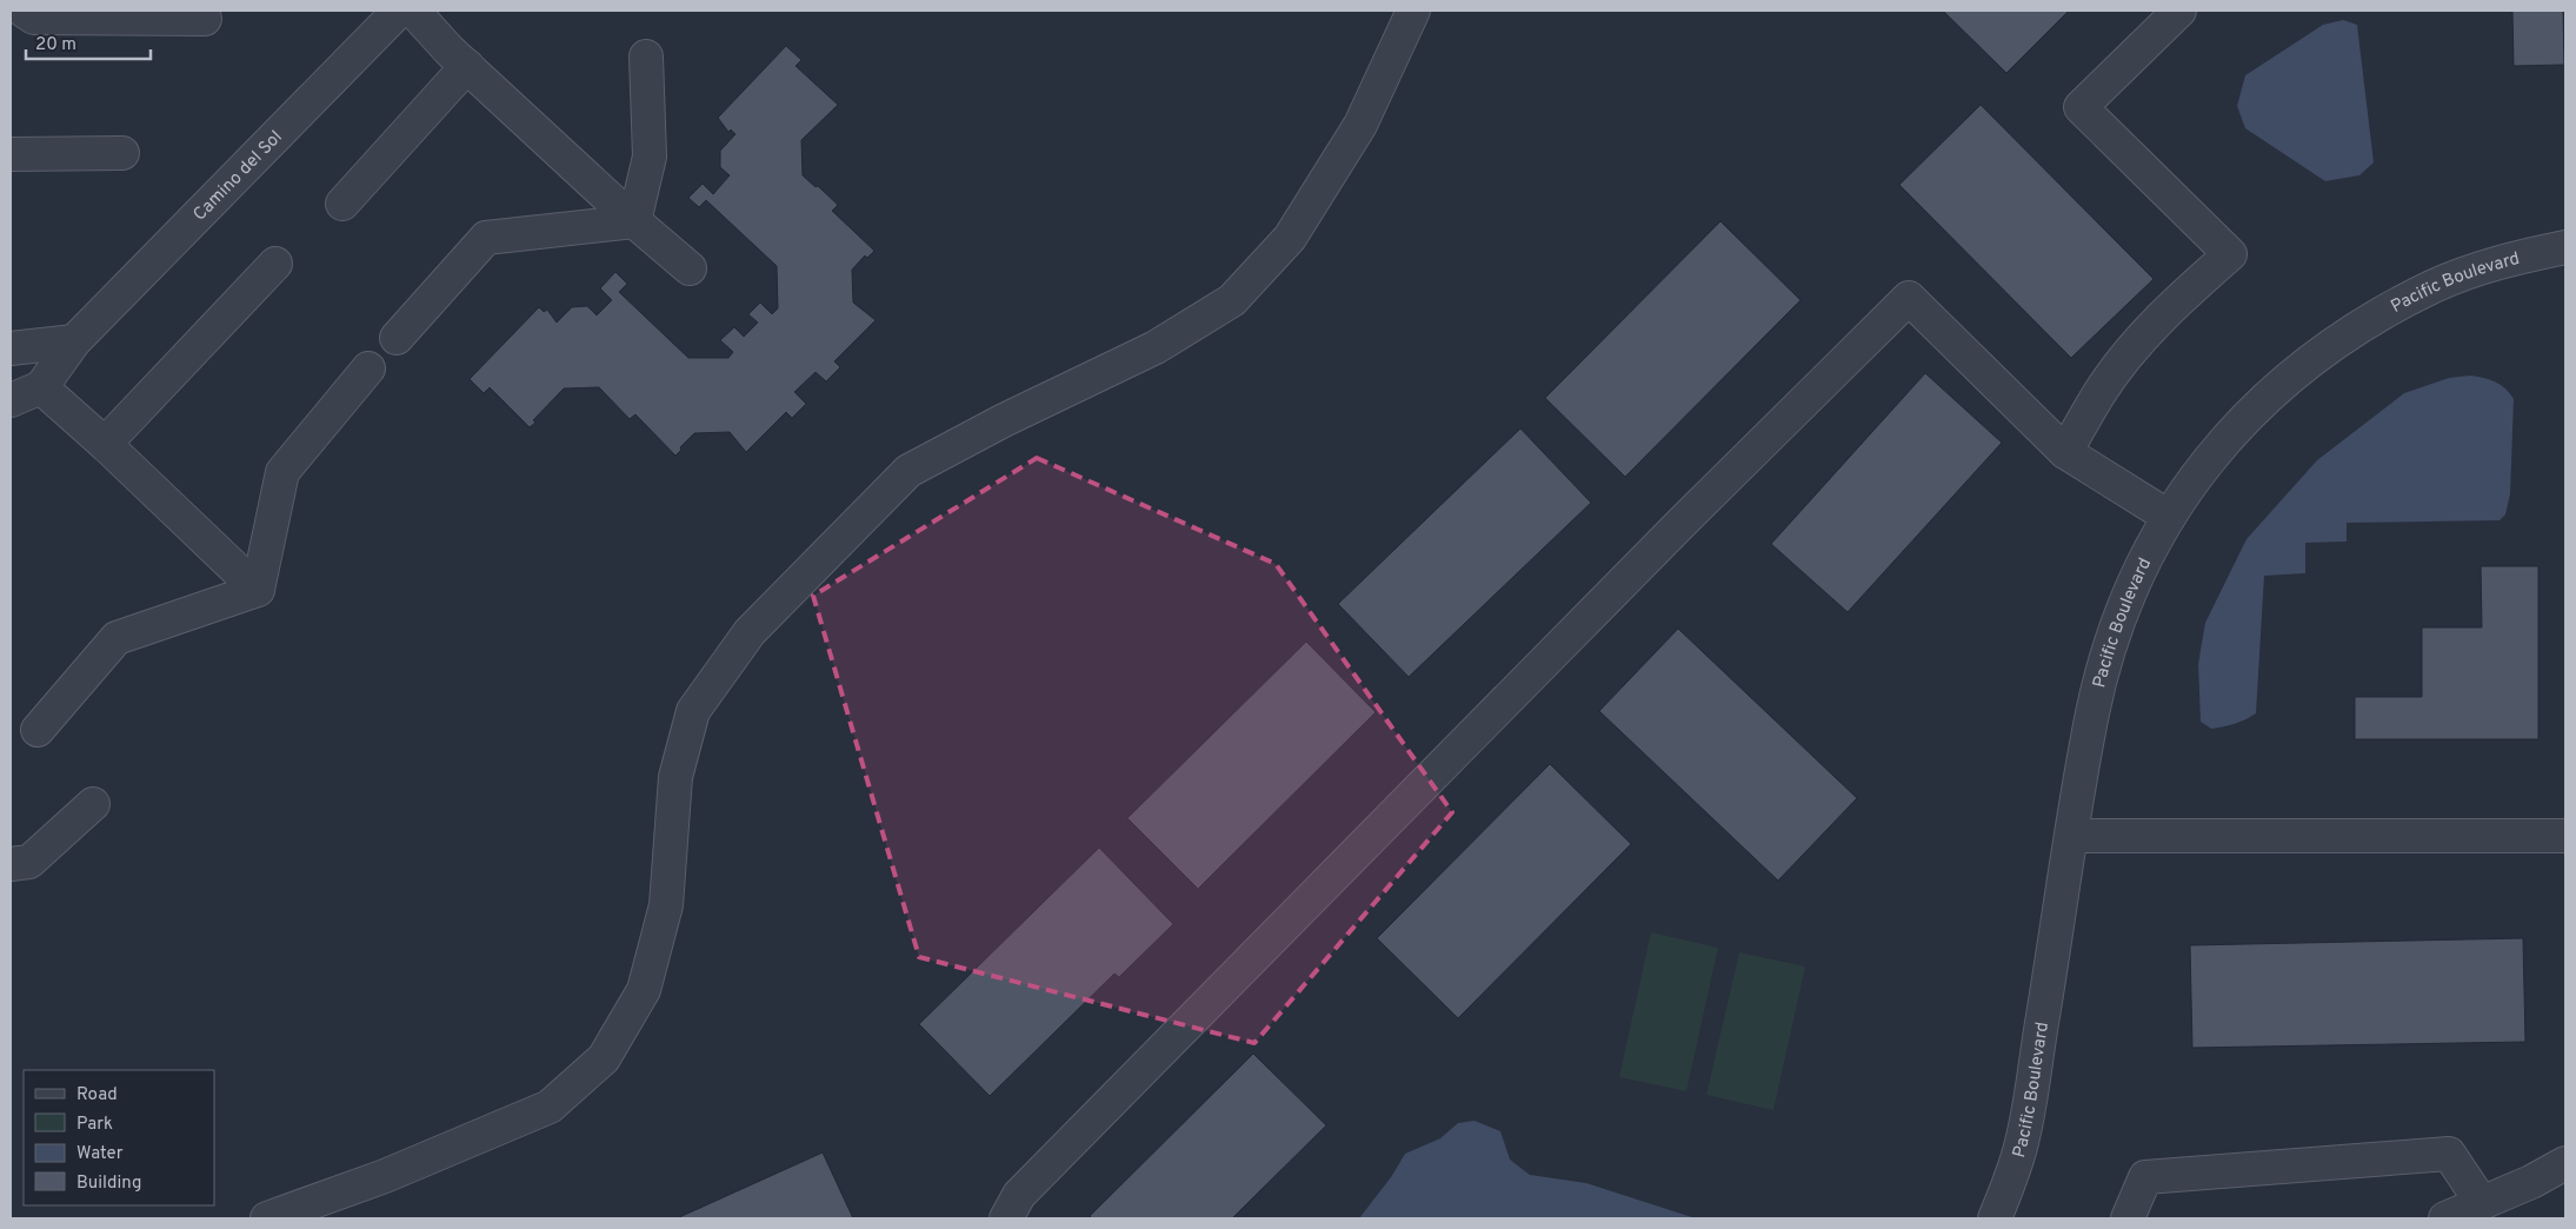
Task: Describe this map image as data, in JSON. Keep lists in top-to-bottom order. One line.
{"streets":{"street":["Camino del Sol","Pacific Boulevard"]},"legend":["Road","Park","Water","Building"],"scale_bar":"20 m"}
